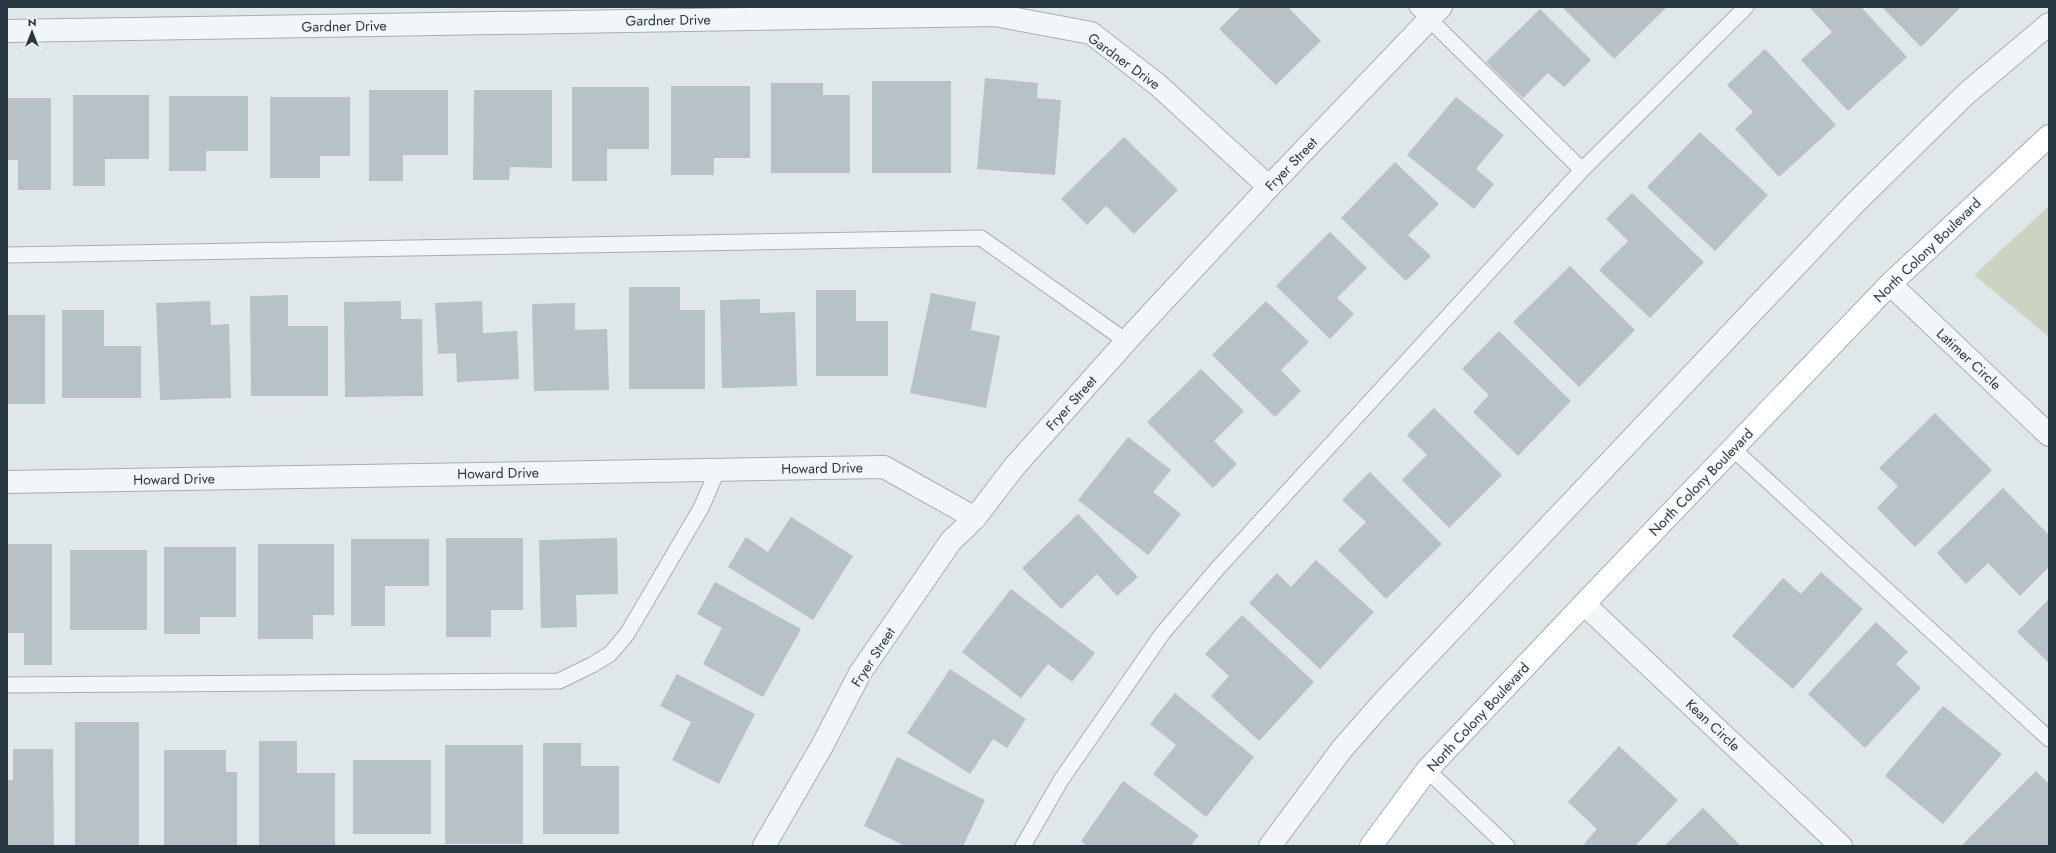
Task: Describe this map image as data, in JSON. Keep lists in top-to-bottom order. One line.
{"streets":{"main road":["North Colony Boulevard"],"street":["Gardner Drive","Fryer Street","Latimer Circle","Howard Drive","Kean Circle"]},"crossings":[["Gardner Drive","Fryer Street"],["Fryer Street","Howard Drive"],["North Colony Boulevard","Latimer Circle"],["North Colony Boulevard","Kean Circle"]],"north":"top"}
